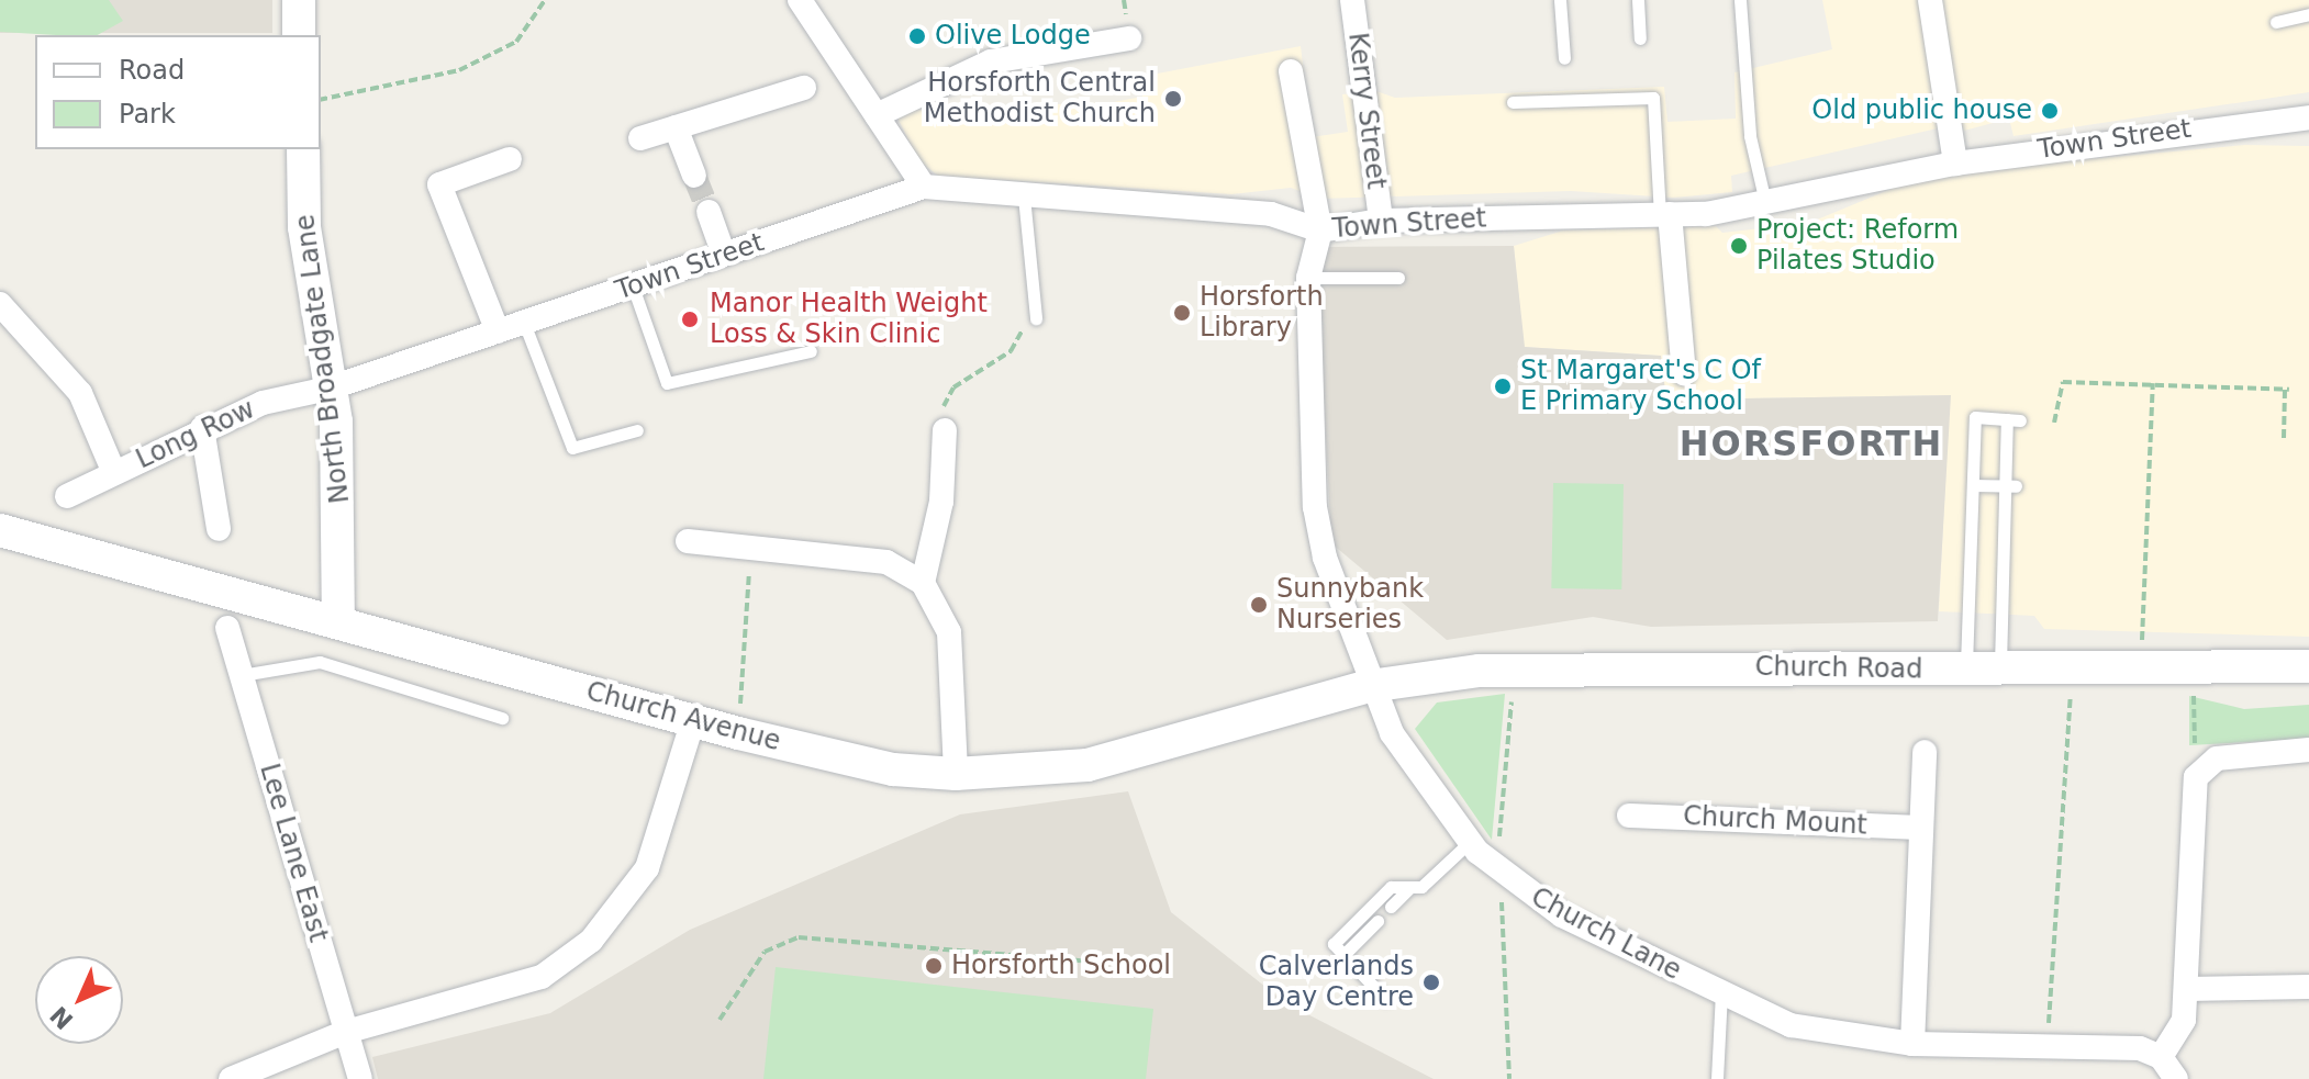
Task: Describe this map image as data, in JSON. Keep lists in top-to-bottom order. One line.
{"streets":{"street":["Kerry Street","Town Street","North Broadgate Lane","Long Row","Church Road","Church Avenue","Church Mount","Lee Lane East","Church Lane"]},"crossings":[["Kerry Street","Town Street"],["Town Street","North Broadgate Lane"],["Town Street","Long Row"],["Town Street","Church Lane"],["North Broadgate Lane","Long Row"],["North Broadgate Lane","Church Avenue"],["Church Road","Church Avenue"],["Church Road","Church Lane"],["Church Avenue","Church Lane"]],"districts":["HORSFORTH"],"places":["Olive Lodge","Horsforth Central Methodist Church","Old public house","Project: Reform Pilates Studio","Horsforth Library","Manor Health Weight Loss & Skin Clinic","St Margaret's C Of E Primary School","Sunnybank Nurseries","Horsforth School","Calverlands Day Centre"],"legend":["Road","Park"],"north":"bottom left"}
